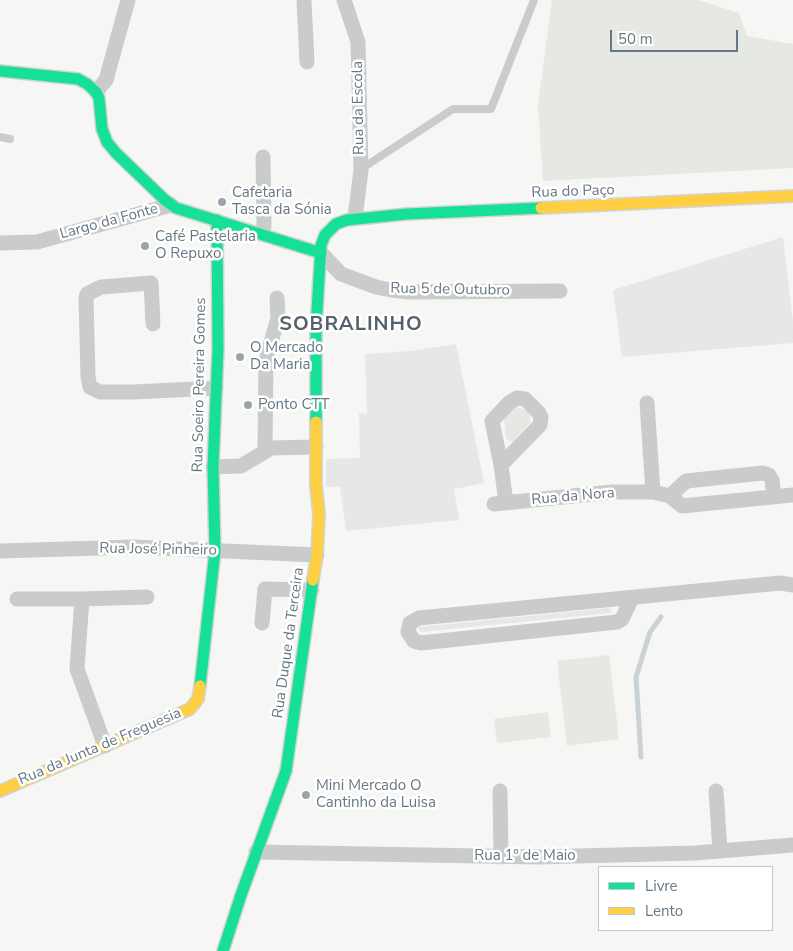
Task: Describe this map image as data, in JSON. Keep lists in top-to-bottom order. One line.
{"streets":{"street":["Rua da Escola","Rua do Paço","Largo da Fonte","Rua 5 de Outubro","Rua Soeiro Pereira Gomes","Rua da Nora","Rua José Pinheiro","Rua Duque da Terceira","Rua da Junta de Freguesia","Rua 1º de Maio"]},"crossings":[["Rua da Escola","Rua do Paço"],["Rua do Paço","Rua 5 de Outubro"],["Rua do Paço","Rua Duque da Terceira"],["Rua 5 de Outubro","Rua Duque da Terceira"],["Rua Soeiro Pereira Gomes","Rua José Pinheiro"],["Rua Soeiro Pereira Gomes","Rua da Junta de Freguesia"],["Rua José Pinheiro","Rua Duque da Terceira"],["Rua José Pinheiro","Rua da Junta de Freguesia"],["Rua Duque da Terceira","Rua 1º de Maio"]],"districts":["SOBRALINHO"],"places":["Cafetaria Tasca da Sónia","Café Pastelaria O Repuxo","O Mercado Da Maria","Ponto CTT","Mini Mercado O Cantinho da Luisa"],"legend":["Livre","Lento"],"scale_bar":"50 m"}
